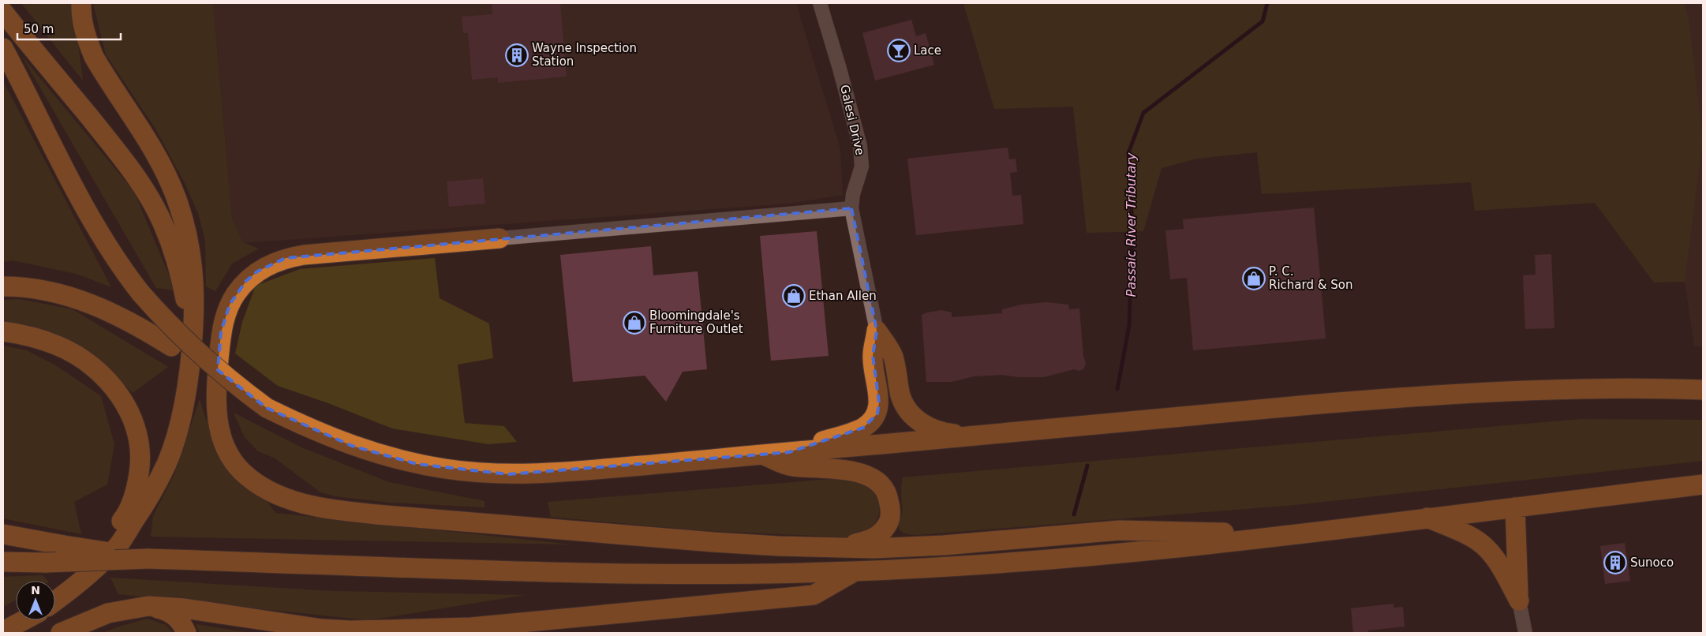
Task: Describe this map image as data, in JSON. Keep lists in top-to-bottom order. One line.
{"streets":{"street":["Galesi Drive"]},"water":["Passaic River Tributary"],"places":{"bar":["Lace"],"building":["Wayne Inspection Station","Sunoco"],"shop":["P. C. Richard & Son","Ethan Allen","Bloomingdale's Furniture Outlet"]},"scale_bar":"50 m","north":"top"}
